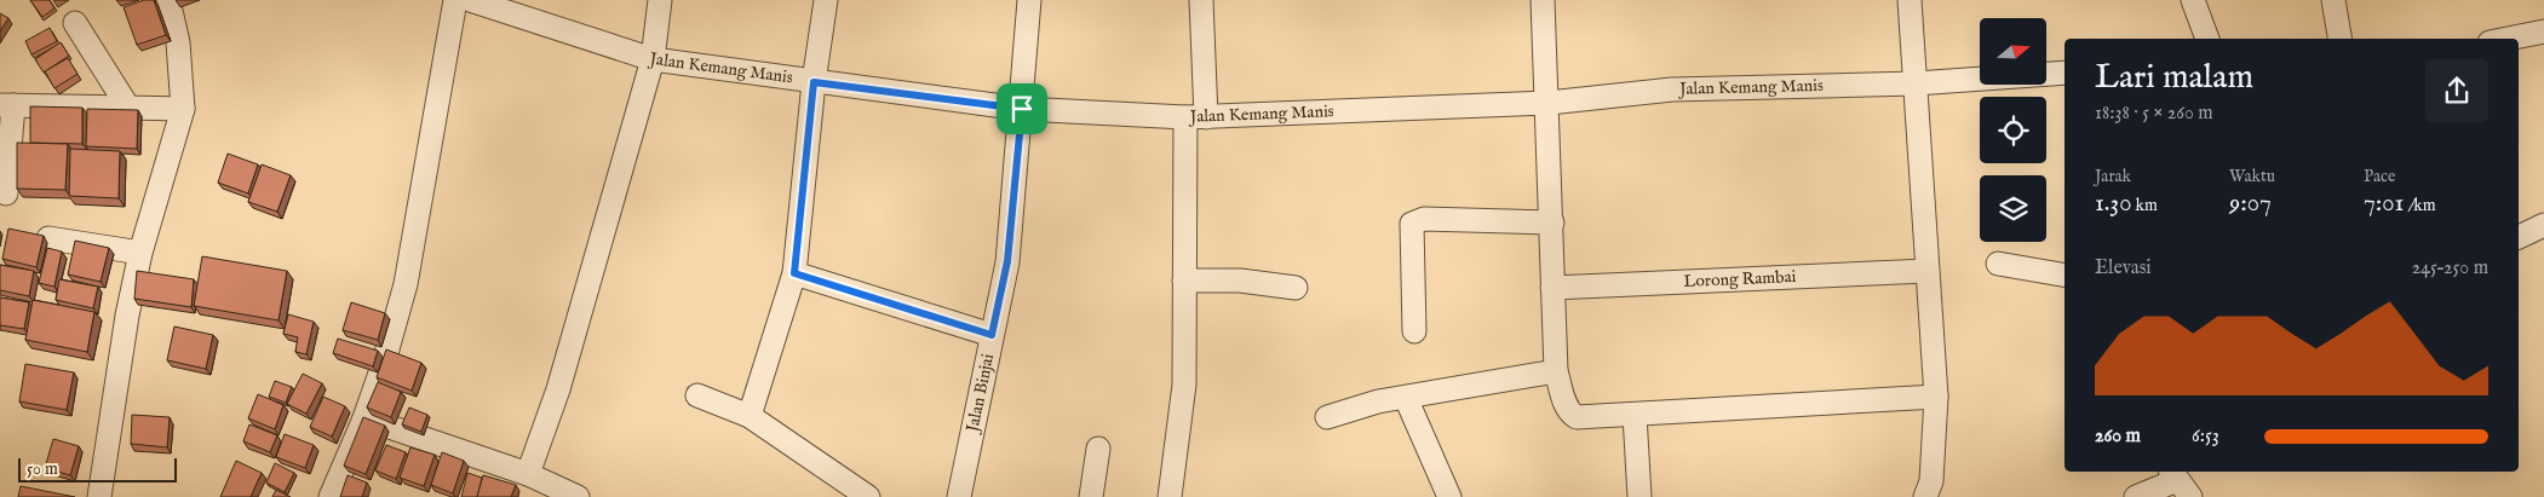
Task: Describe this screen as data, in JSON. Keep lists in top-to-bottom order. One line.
{"streets":{"street":["Jalan Kemang Manis","Lorong Rambai","Jalan Binjai"]},"crossings":[["Jalan Kemang Manis","Jalan Binjai"]],"scale_bar":"50 m","north":"right","page":{"heading":["Lari malam","18:38 · 5 × 260 m"],"stats":[["Jarak","1.30 km"],["Waktu","9:07"],["Pace","7:01 /km"]],"chart":["Elevasi","245–250 m"],"list":[{"name":"260 m","note":"6:53"}],"scale":"50 m"}}
